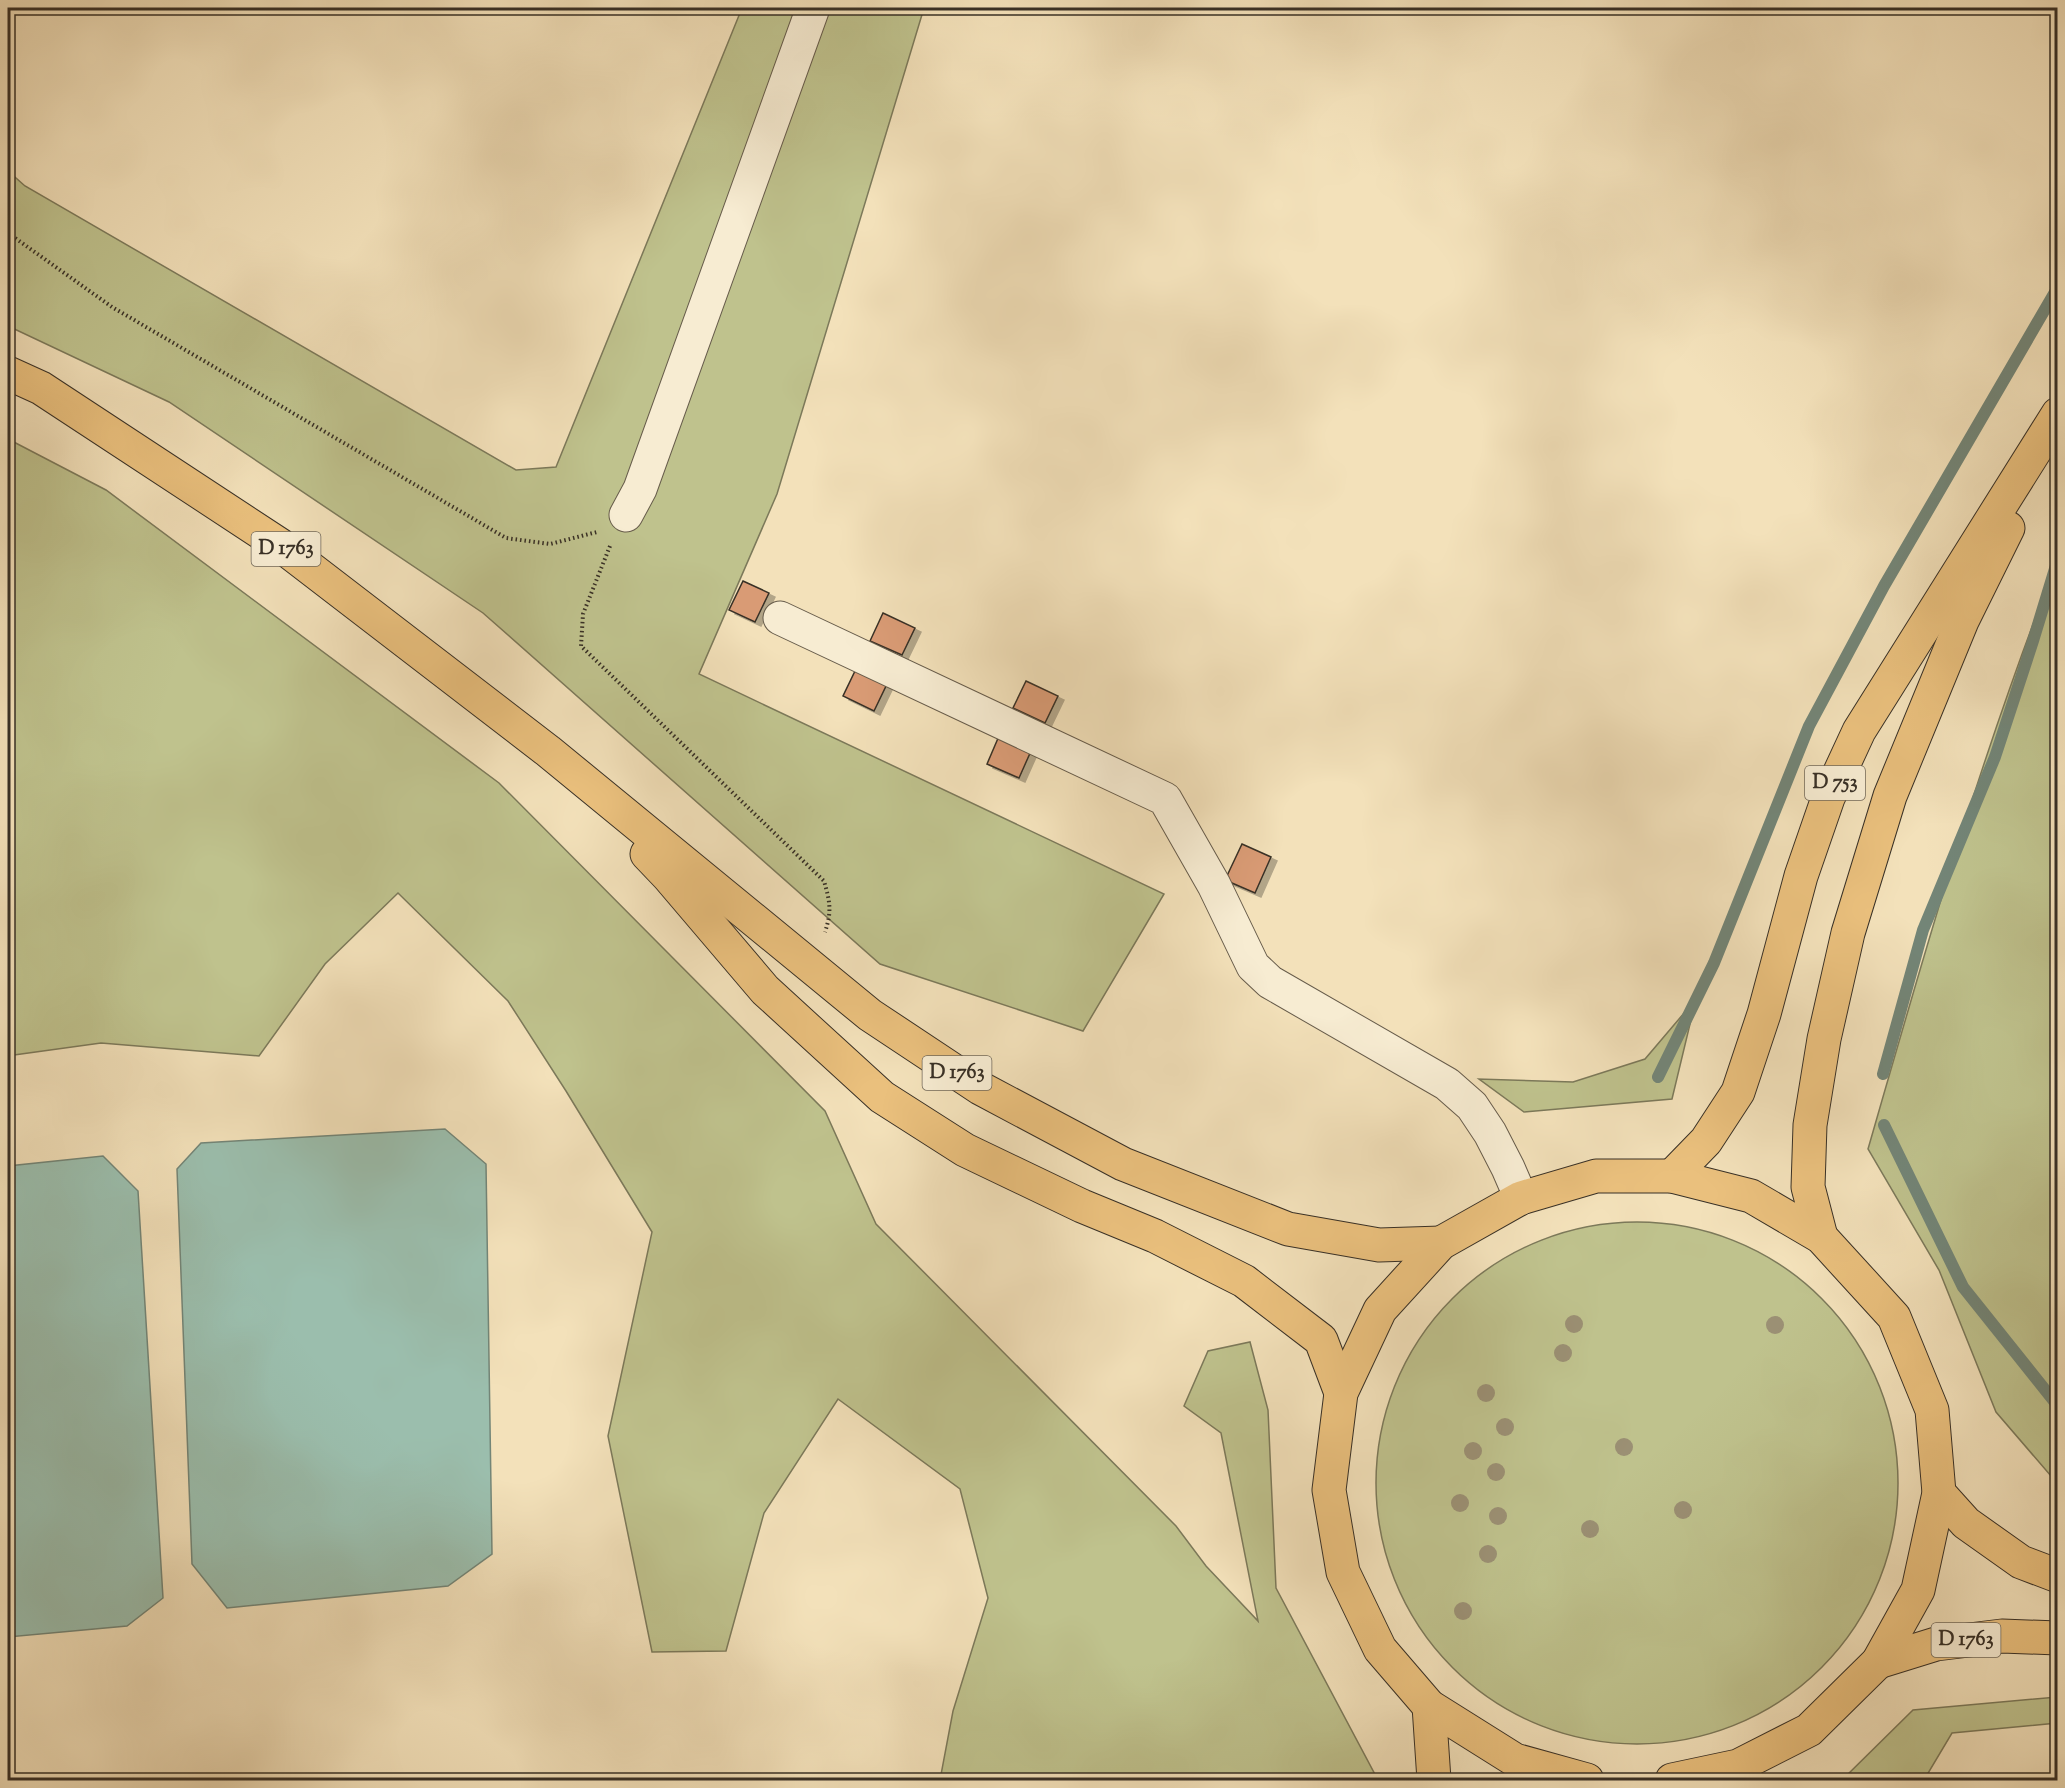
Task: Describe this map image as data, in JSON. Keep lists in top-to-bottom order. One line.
{"streets":{"main road":["D 1763","D 753"]}}
